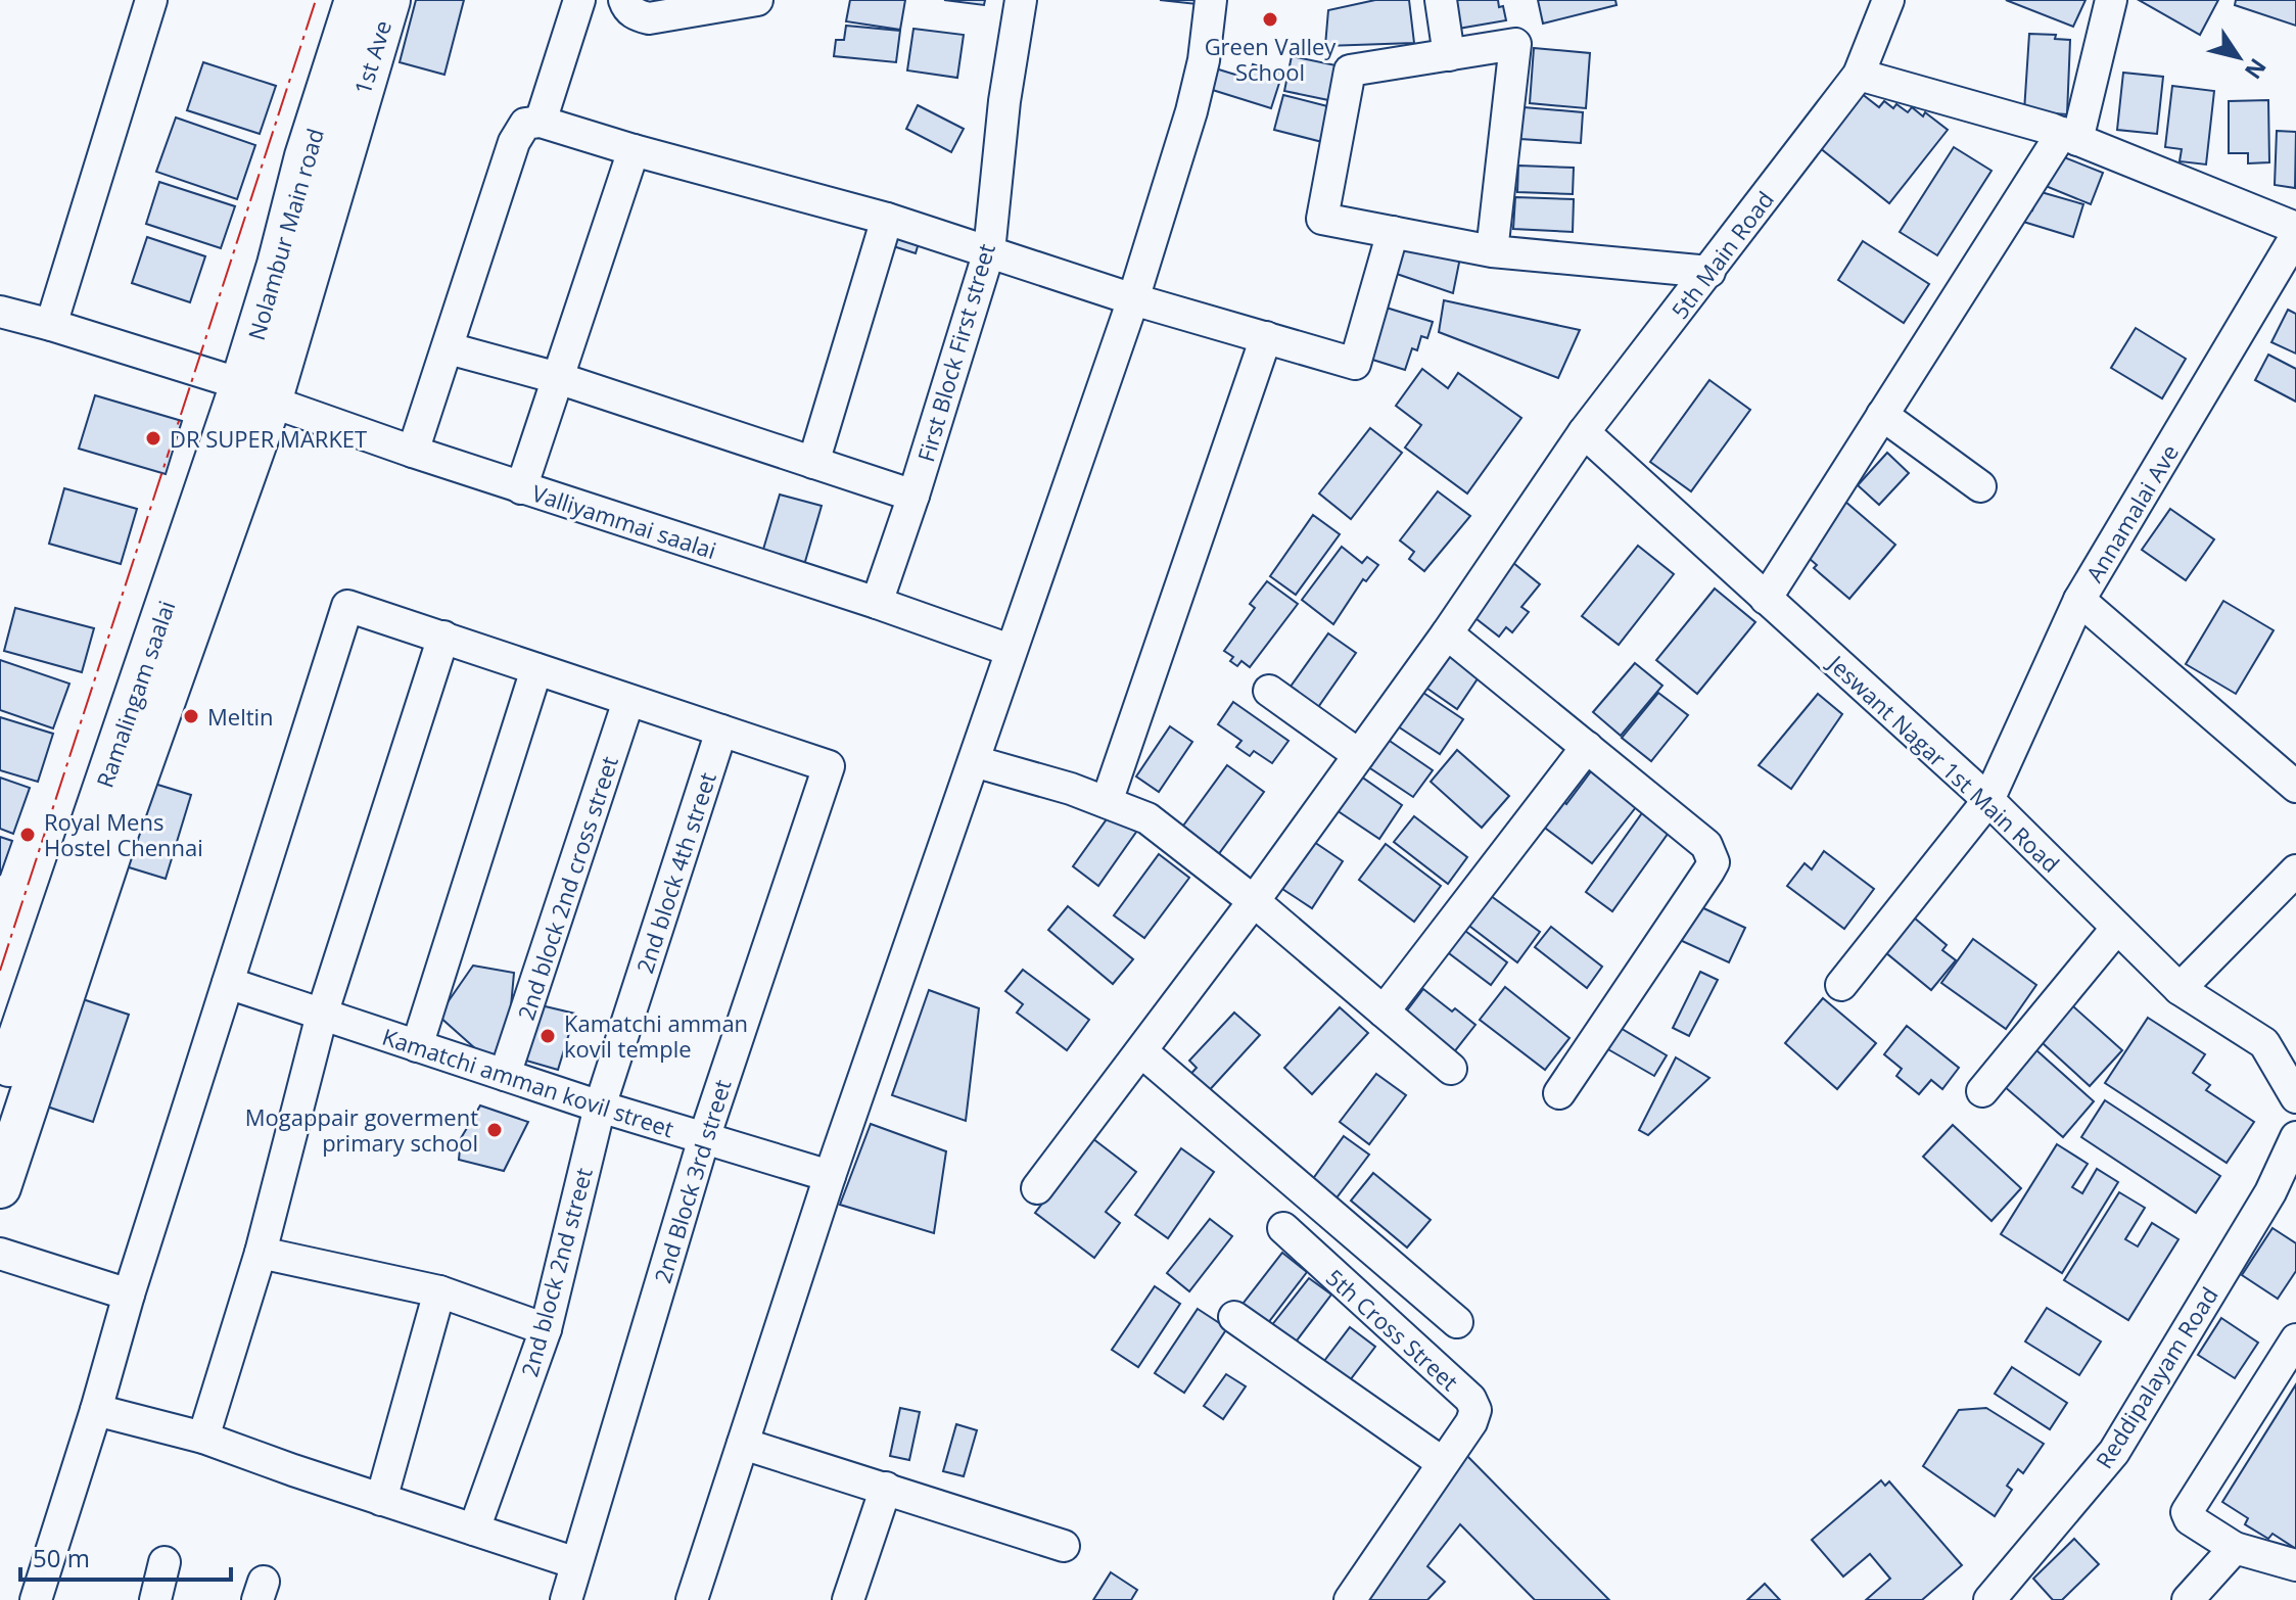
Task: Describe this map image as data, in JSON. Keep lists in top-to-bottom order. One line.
{"streets":{"main road":["1st Ave","Nolambur Main road","Ramalingam saalai"],"street":["5th Main Road","First Block First street","Annamalai Ave","Valliyammai saalai","Jeswant Nagar 1st Main Road","2nd block 4th street","2nd block 2nd cross street","Kamatchi amman kovil street","2nd Block 3rd street","2nd block 2nd street","5th Cross Street","Reddipalayam Road"]},"crossings":[["1st Ave","Nolambur Main road"],["1st Ave","Valliyammai saalai"],["1st Ave","Ramalingam saalai"],["Nolambur Main road","Valliyammai saalai"],["Nolambur Main road","Ramalingam saalai"],["5th Main Road","Jeswant Nagar 1st Main Road"],["First Block First street","Valliyammai saalai"],["Annamalai Ave","Jeswant Nagar 1st Main Road"],["Valliyammai saalai","Ramalingam saalai"],["2nd block 4th street","Kamatchi amman kovil street"],["2nd block 4th street","2nd Block 3rd street"],["2nd block 4th street","2nd block 2nd street"],["2nd block 2nd cross street","Kamatchi amman kovil street"],["Kamatchi amman kovil street","2nd Block 3rd street"],["Kamatchi amman kovil street","2nd block 2nd street"]],"places":["Green Valley School","DR SUPER MARKET","Meltin","Royal Mens Hostel Chennai","Kamatchi amman kovil temple","Mogappair goverment primary school"],"scale_bar":"50 m","north":"bottom right"}
